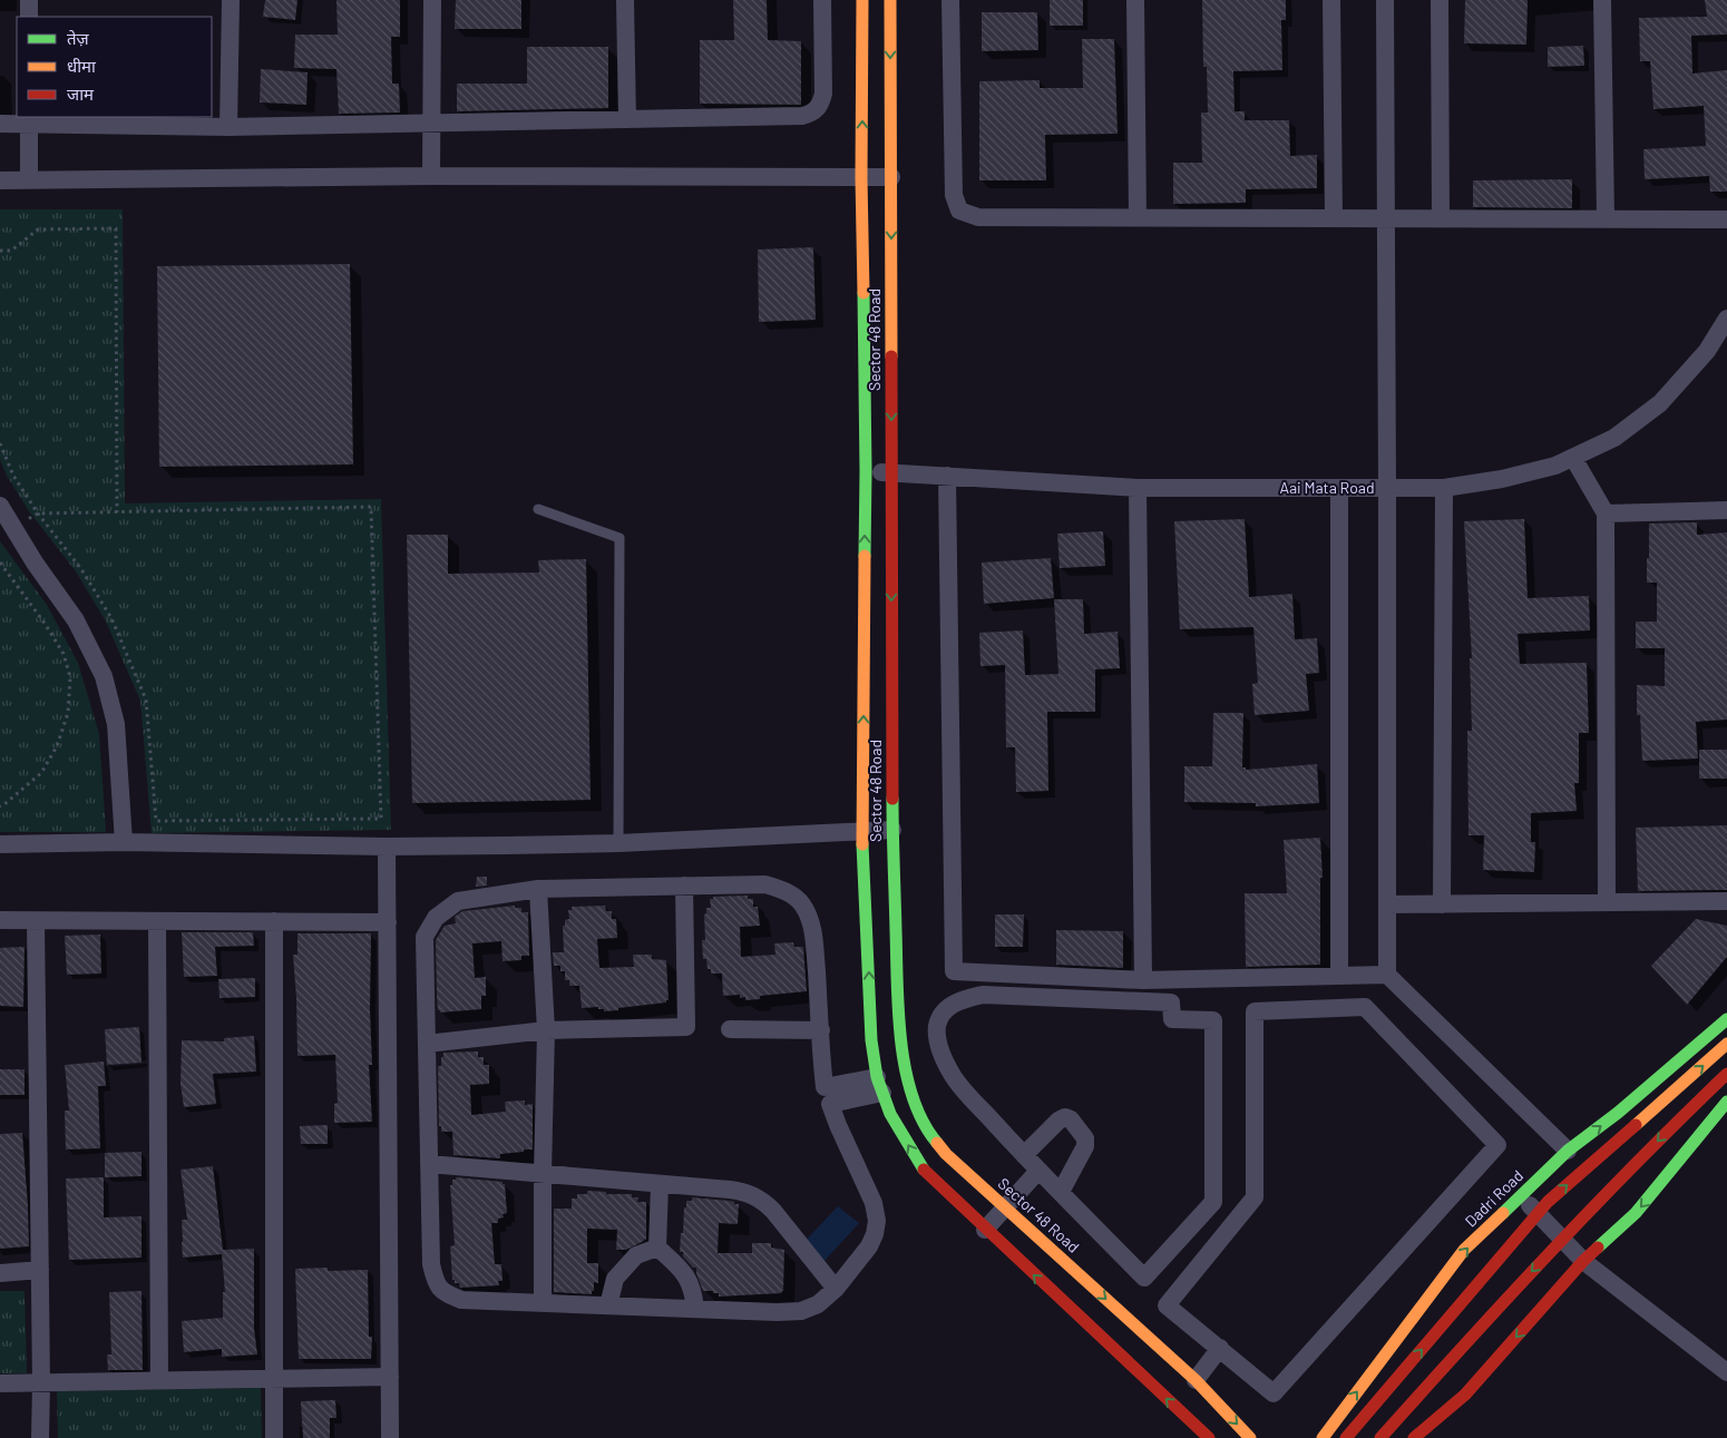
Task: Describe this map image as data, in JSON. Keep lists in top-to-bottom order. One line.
{"streets":{"street":["Sector 48 Road","Aai Mata Road","Dadri Road"]},"crossings":[["Sector 48 Road","Aai Mata Road"]],"legend":["तेज़","धीमा","जाम"]}
